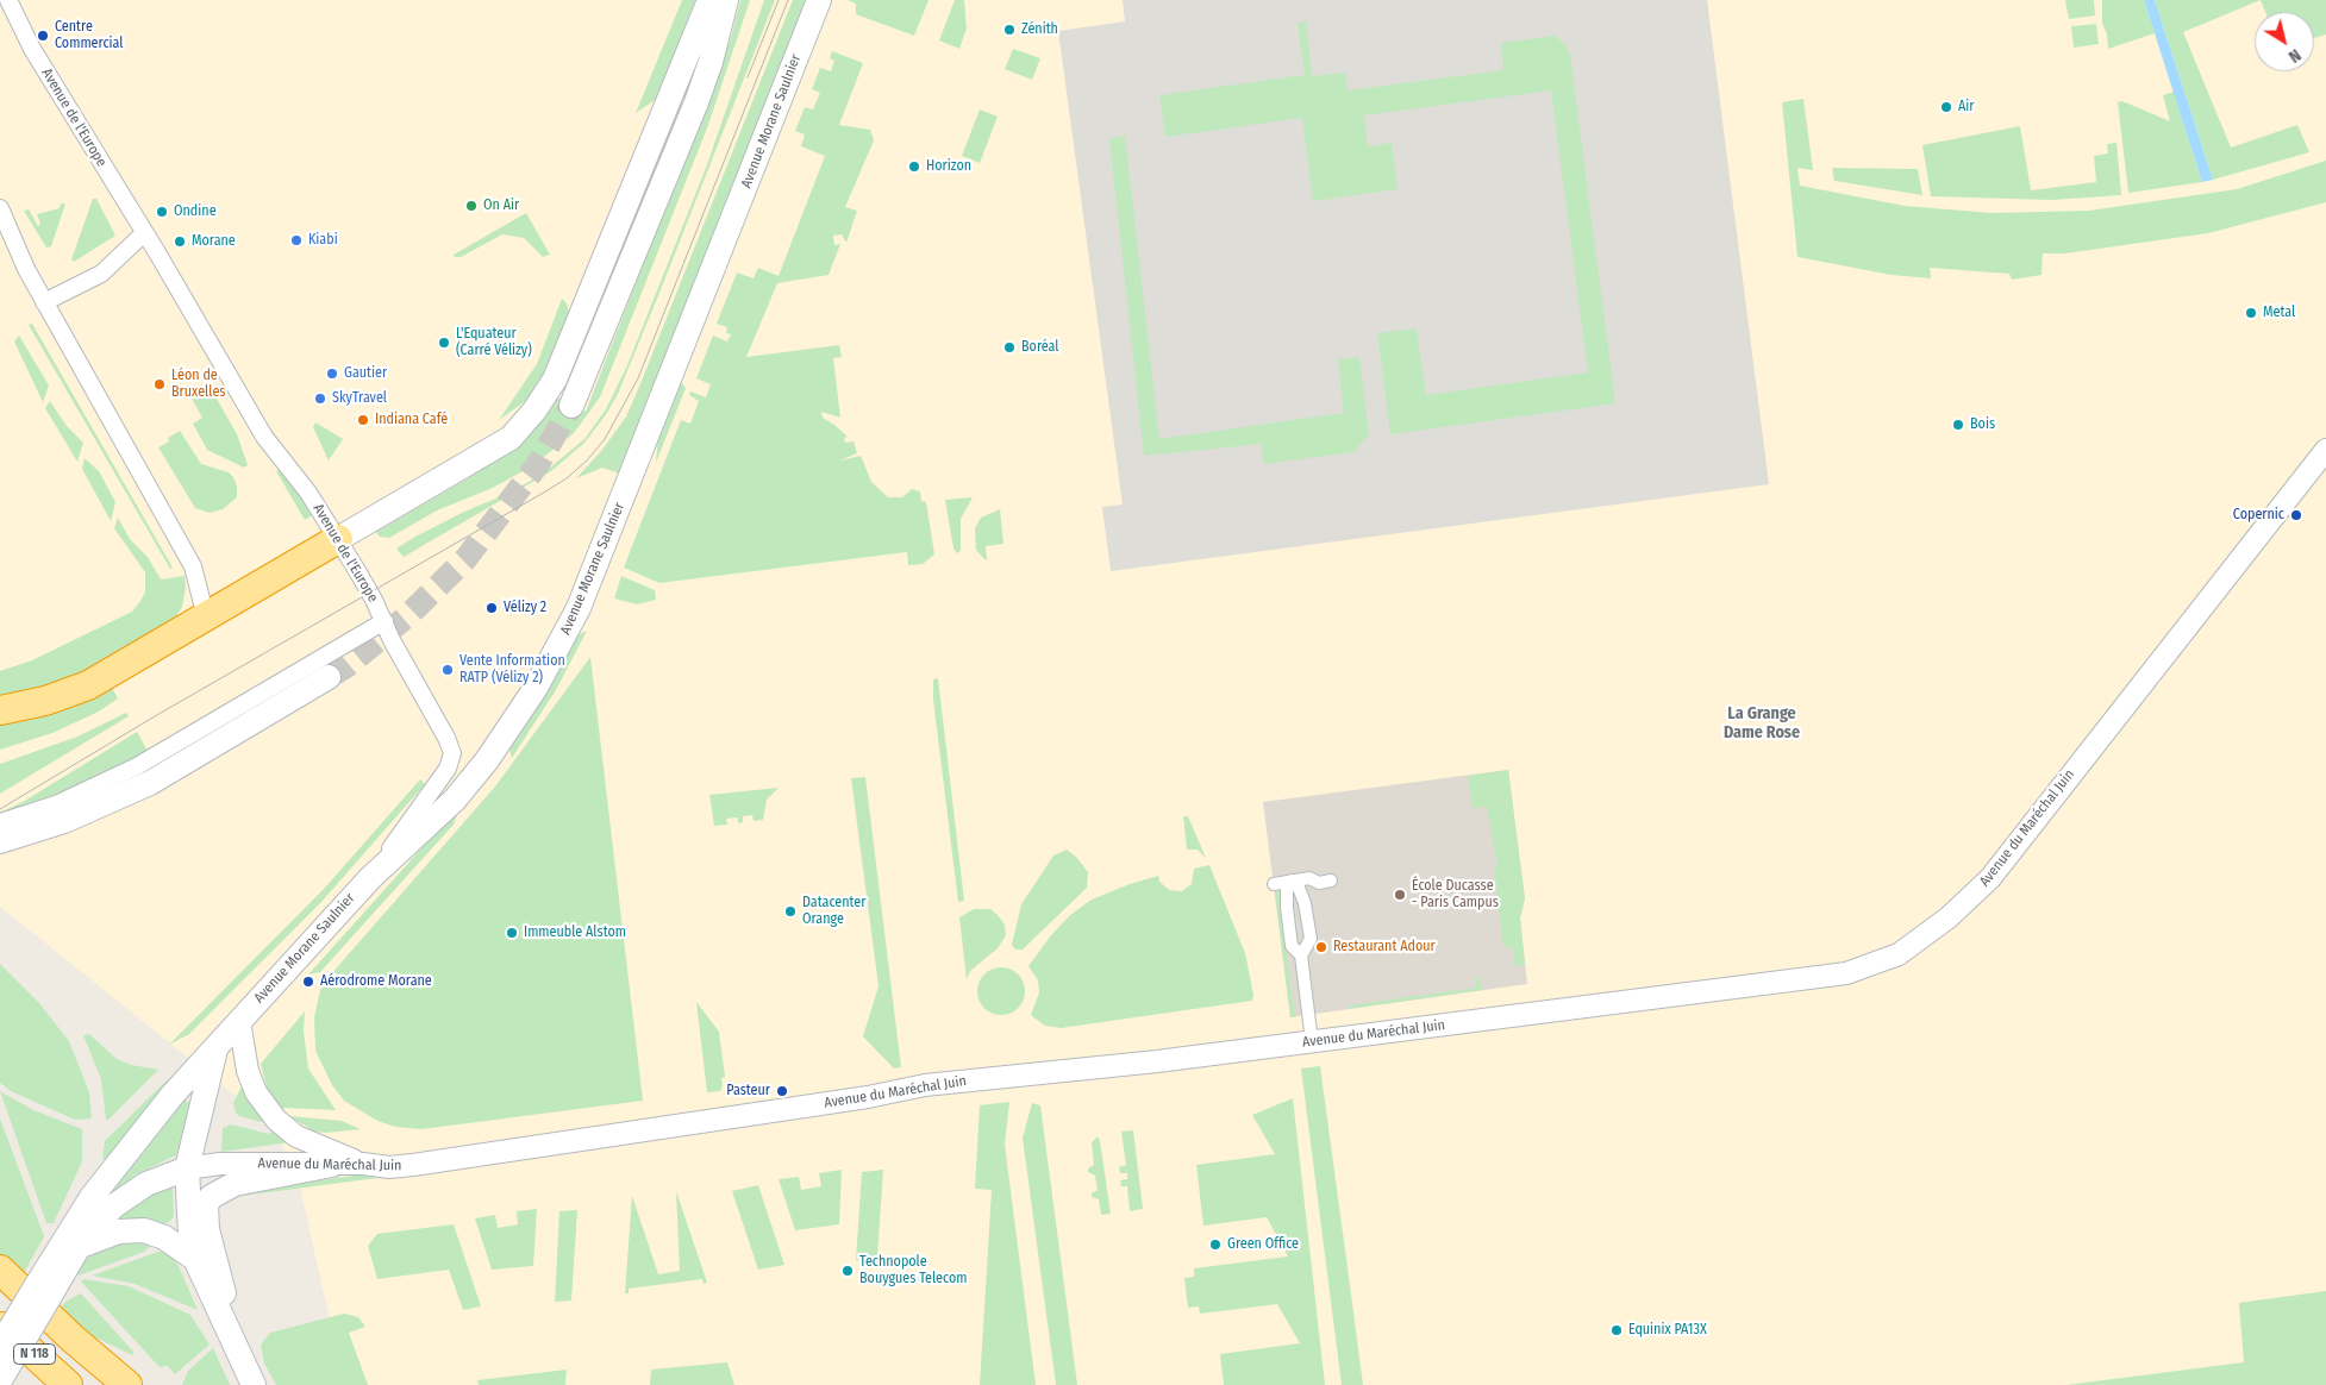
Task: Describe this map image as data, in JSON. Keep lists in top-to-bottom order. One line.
{"streets":{"highway":["N 118"],"main road":["Avenue Morane Saulnier"],"street":["Avenue de l'Europe","Avenue du Maréchal Juin"]},"crossings":[["Avenue de l'Europe","Avenue Morane Saulnier"],["Avenue Morane Saulnier","Avenue du Maréchal Juin"]],"districts":["La Grange Dame Rose"],"places":["Zénith","Centre Commercial","Air","Horizon","On Air","Ondine","Kiabi","Morane","Metal","L'Equateur (Carré Vélizy)","Boréal","Gautier","Léon de Bruxelles","SkyTravel","Indiana Café","Bois","Copernic","Vélizy 2","Vente Information RATP (Vélizy 2)","École Ducasse - Paris Campus","Datacenter Orange","Immeuble Alstom","Restaurant Adour","Aérodrome Morane","Pasteur","Green Office","Technopole Bouygues Telecom","Equinix PA13X"],"north":"bottom right"}
